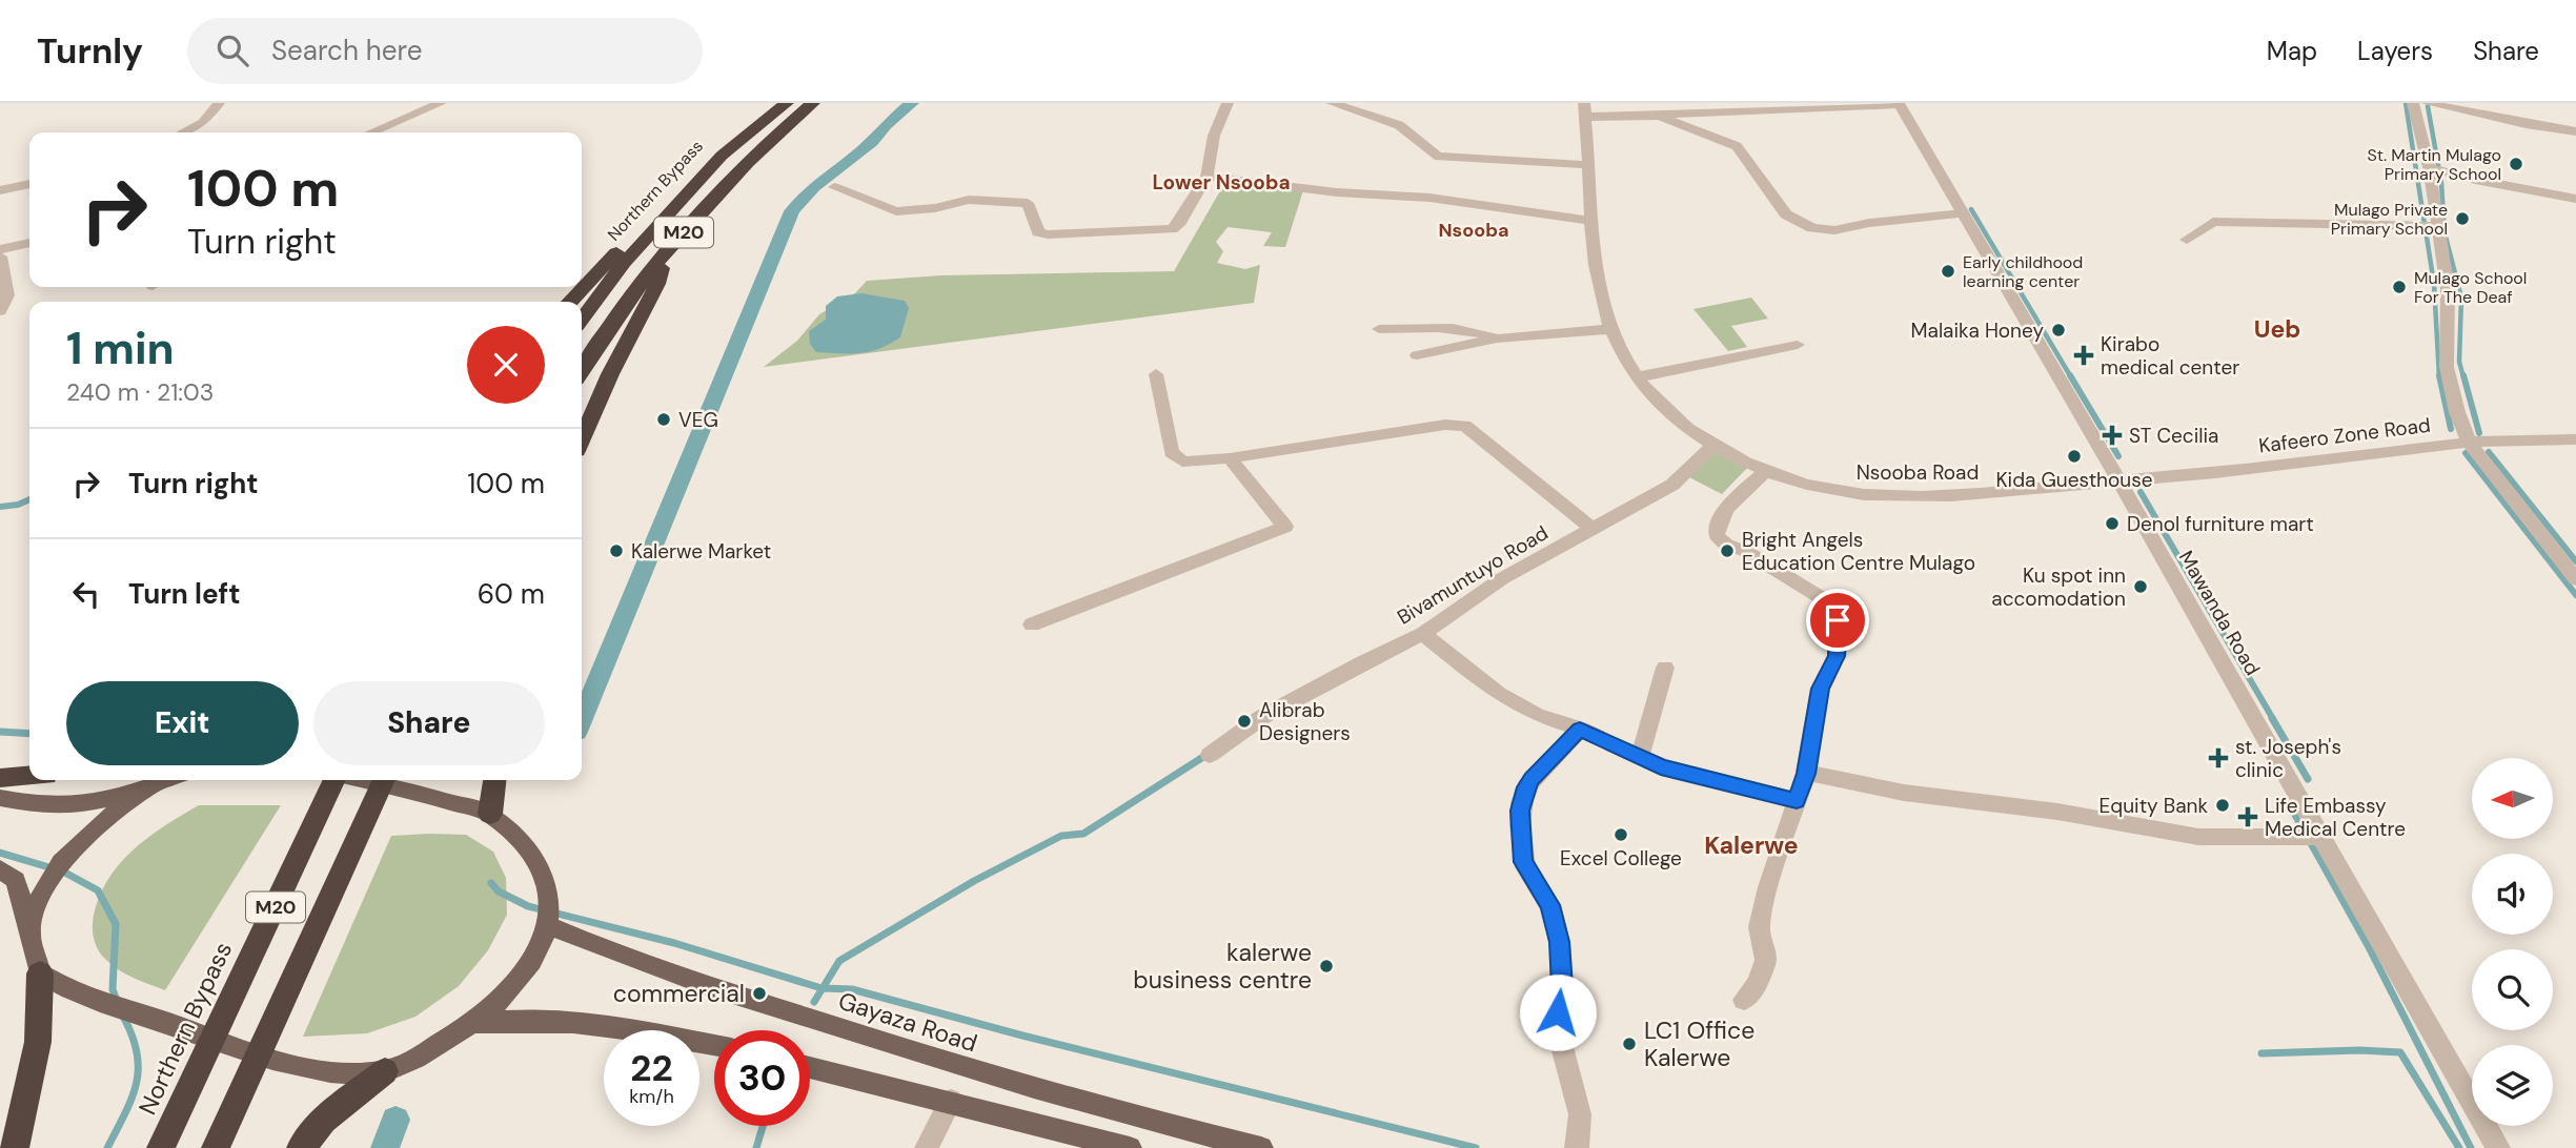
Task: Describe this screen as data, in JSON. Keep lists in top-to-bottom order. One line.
{"streets":{"highway":["Northern Bypass","M20"],"main road":["Gayaza Road"],"street":["Kafeero Zone Road","Nsooba Road","Bivamuntuyo Road","Mawanda Road"]},"crossings":[["Kafeero Zone Road","Nsooba Road"],["Kafeero Zone Road","Mawanda Road"],["Nsooba Road","Bivamuntuyo Road"],["Nsooba Road","Mawanda Road"]],"districts":["Lower Nsooba","Nsooba","Ueb","Kalerwe"],"places":{"other":["St. Martin Mulago Primary School","Mulago Private Primary School","Early childhood learning center","Mulago School For The Deaf","Malaika Honey","VEG","Kida Guesthouse","Denol furniture mart","Kalerwe Market","Bright Angels Education Centre Mulago","Ku spot inn accomodation","Alibrab Designers","Equity Bank","Excel College","kalerwe business centre","commercial","LC1 Office Kalerwe"],"health":["Kirabo medical center","ST Cecilia","st. Joseph's clinic","Life Embassy Medical Centre"]},"north":"left","page":{"header":"Turnly","search":"Search here","nav":["Map","Layers","Share"],"turn":["100 m","Turn right"],"heading":["1 min","240 m · 21:03"],"list":[{"name":"Turn right","value":"100 m"},{"name":"Turn left","value":"60 m"}],"buttons":["Exit","Share"],"speed":"22 km/h","limit":"30"}}
